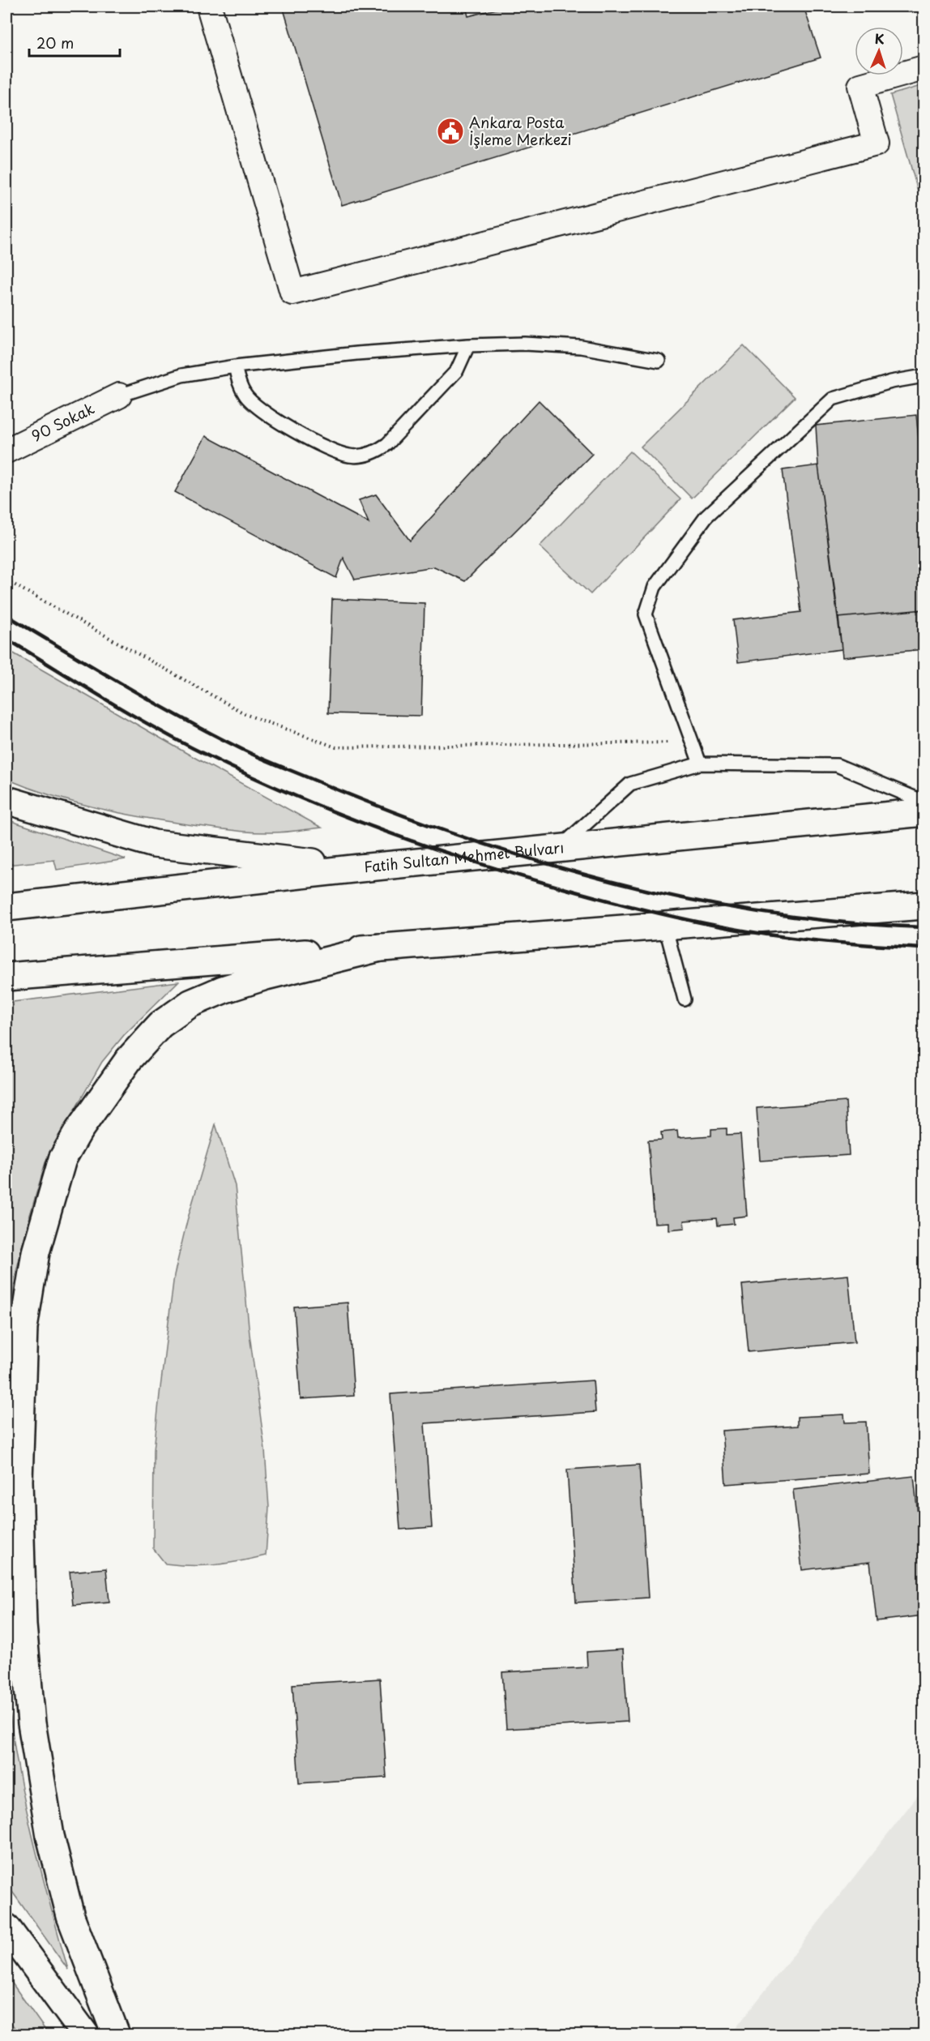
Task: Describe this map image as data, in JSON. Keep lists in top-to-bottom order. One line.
{"streets":{"main road":["Fatih Sultan Mehmet Bulvarı"],"street":["90 Sokak"]},"places":{"public building":["Ankara Posta İşleme Merkezi"]},"scale_bar":"20 m","north":"top"}
